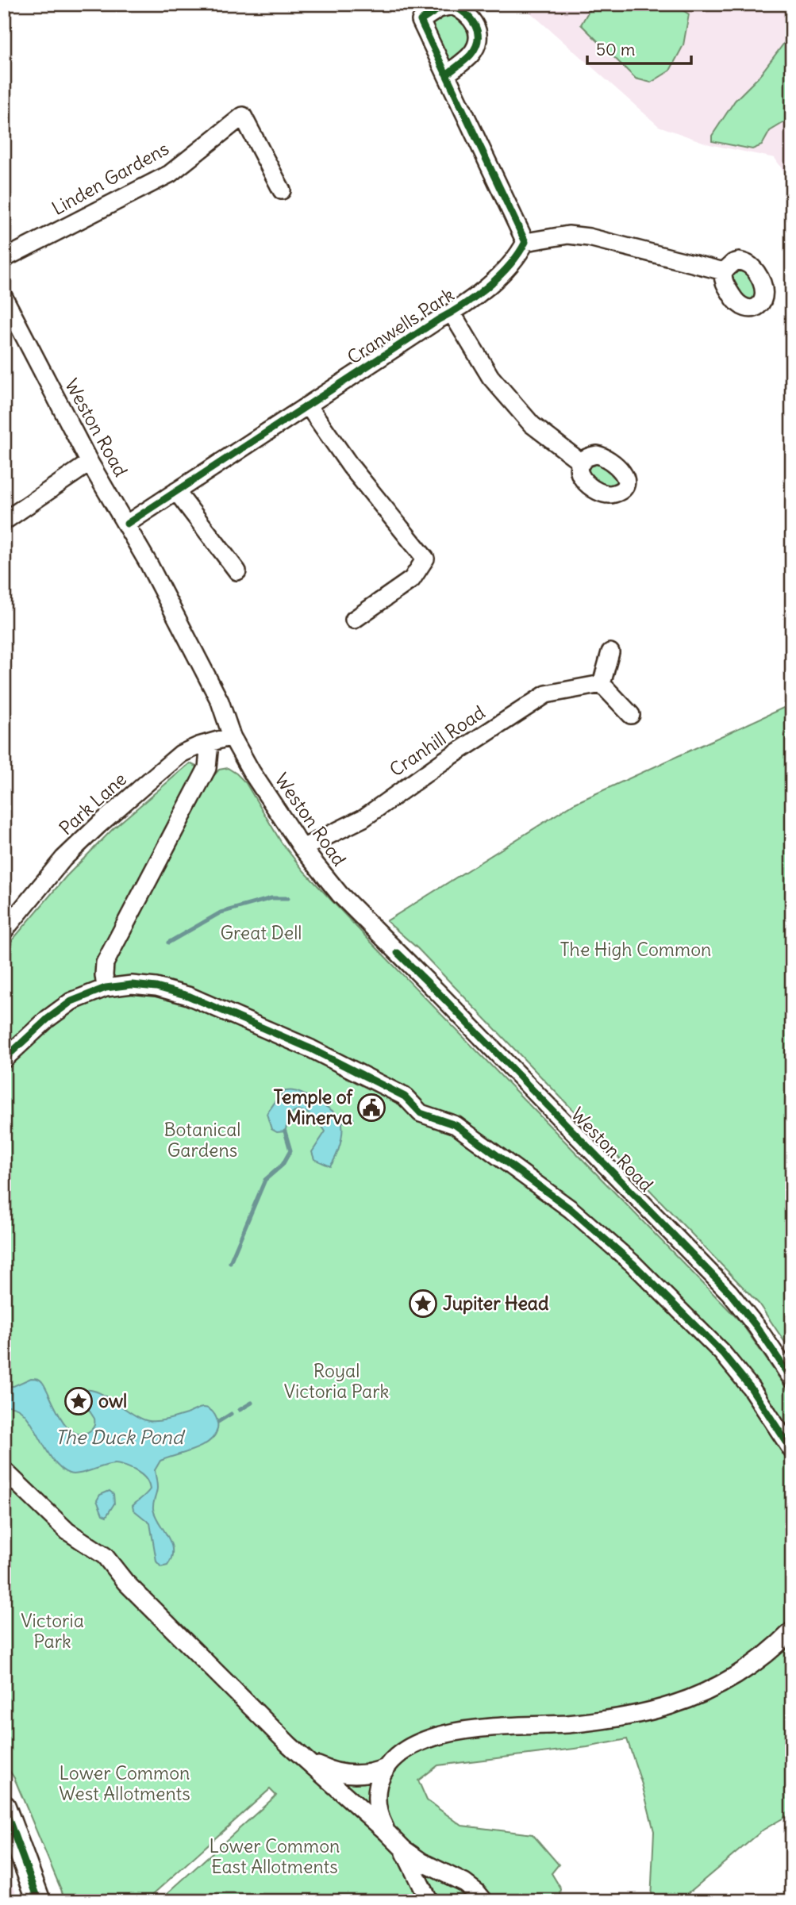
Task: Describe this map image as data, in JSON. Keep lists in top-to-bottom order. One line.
{"streets":{"street":["Linden Gardens","Cranwells Park","Weston Road","Cranhill Road","Park Lane"]},"crossings":[["Cranwells Park","Weston Road"],["Weston Road","Cranhill Road"],["Weston Road","Park Lane"]],"water":["The Duck Pond"],"parks":["Great Dell","The High Common","Botanical Gardens","Royal Victoria Park","Victoria Park","Lower Common West Allotments","Lower Common East Allotments"],"places":{"public building":["Temple of Minerva"],"place":["Jupiter Head","owl"]},"scale_bar":"50 m"}
